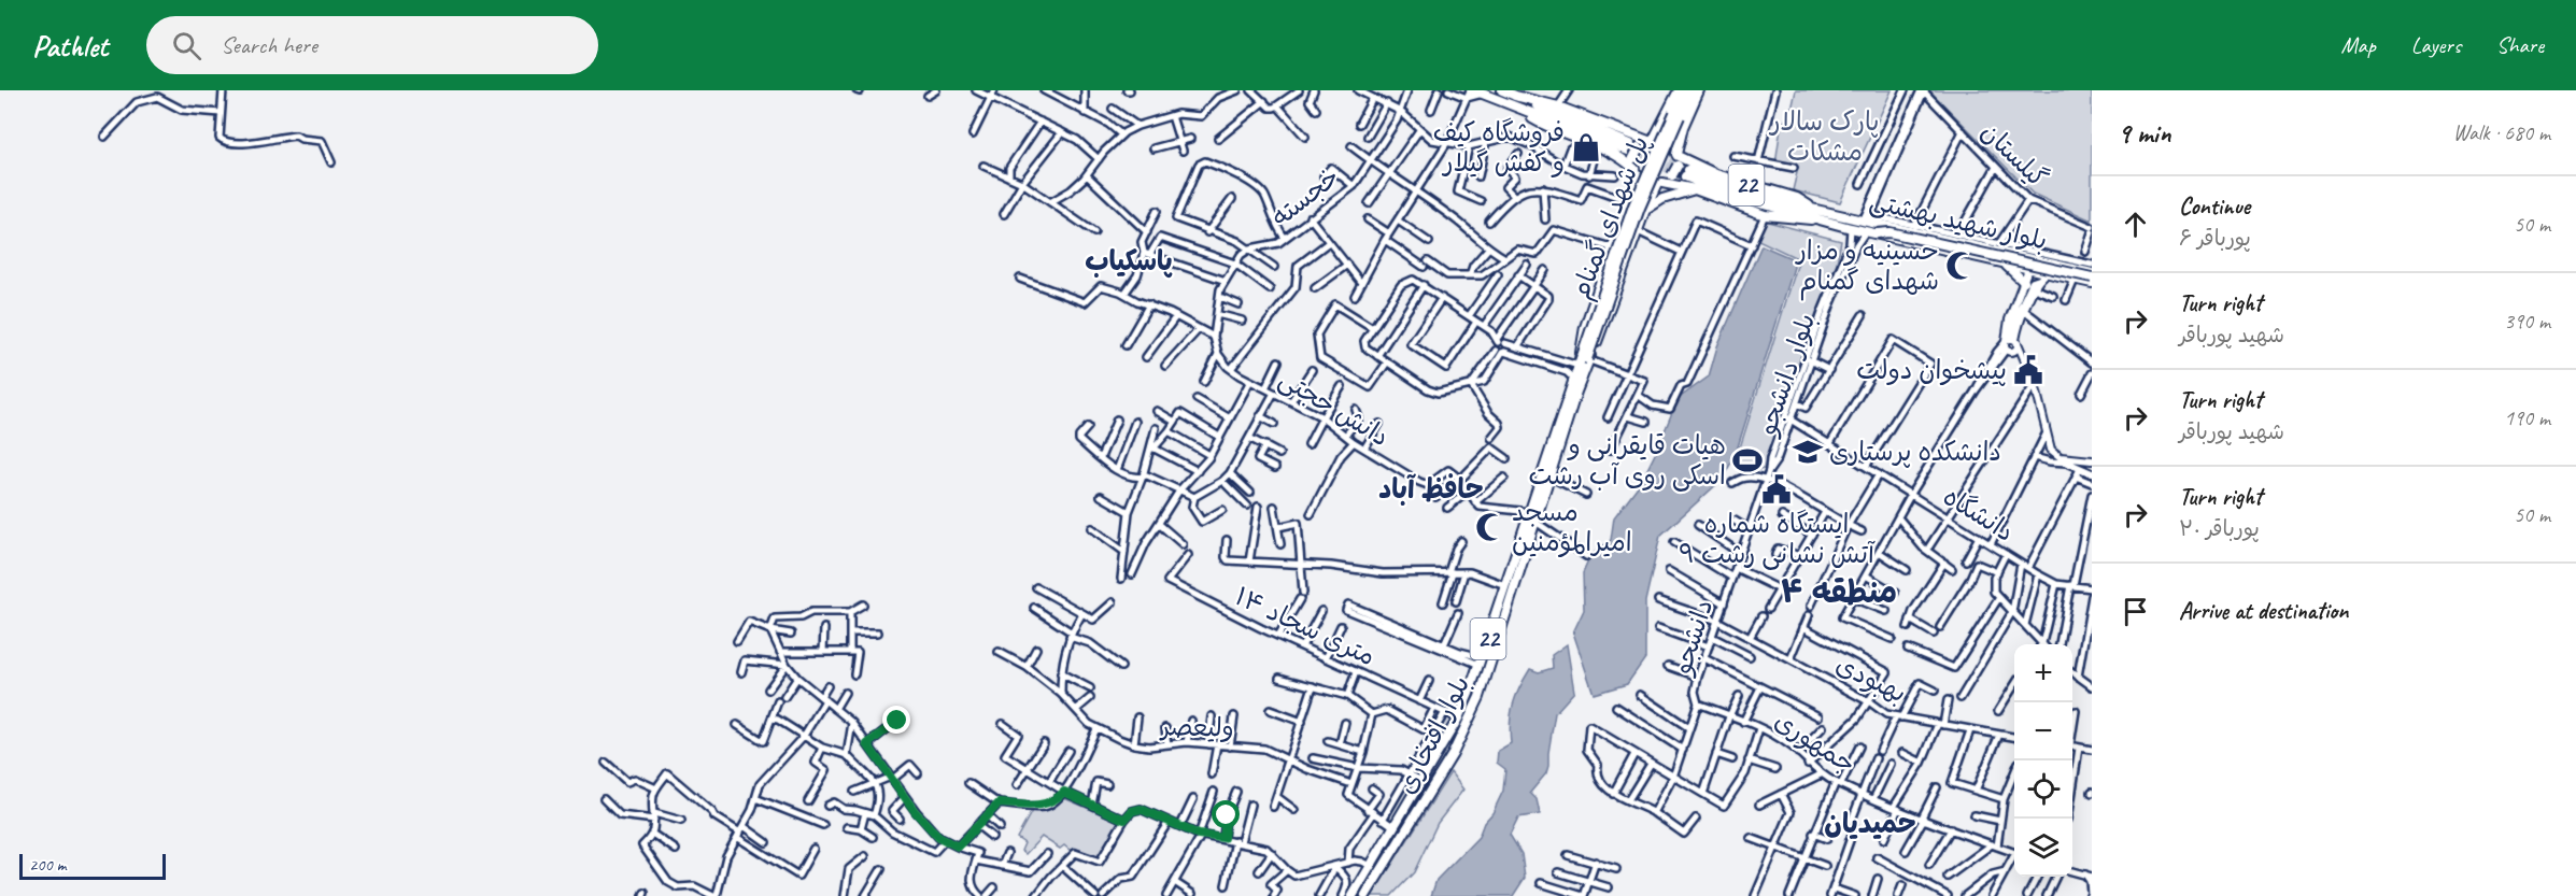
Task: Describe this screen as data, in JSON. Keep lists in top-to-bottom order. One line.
{"streets":{"highway":["22","پل شهدای گمنام","بلوار شهید بهشتی","بلوار افتخاری"],"street":["گیلستان","خجسته","بلوار دانشجو","دانش حجتی","دانشگاه","۱۴ متری سجاد","دانشجو","بهبودی","ولیعصر","جمهوری"]},"crossings":[["22","پل شهدای گمنام"],["22","بلوار شهید بهشتی"],["22","بلوار افتخاری"],["خجسته","دانش حجتی"],["پل شهدای گمنام","بلوار افتخاری"],["بلوار شهید بهشتی","بلوار دانشجو"],["بلوار دانشجو","دانشگاه"],["بلوار دانشجو","دانشجو"],["۱۴ متری سجاد","بلوار افتخاری"],["دانشجو","بهبودی"],["دانشجو","جمهوری"]],"districts":["پاسکیاب","حافظ آباد","منطقه ۴","حمیدیان"],"parks":["پارک سالار مشکات"],"places":{"shop":["فروشگاه کیف و کفش گیلار"],"mosque":["حسینیه و مزار شهدای گمنام","مسجد امیرالمؤمنین"],"public building":["پیشخوان دولت","ایستگاه شماره ۹ آتش نشانی رشت"],"school or university":["دانشکده پرستاری"],"sports":["هیات قایقرانی و اسکی روی آب رشت"]},"scale_bar":"200 m","page":{"header":"Pathlet","search":"Search here","nav":["Map","Layers","Share"],"heading":["9 min","Walk · 680 m"],"list":[["Continue","پورباقر ۶","50 m"],["Turn right","شهید پورباقر","390 m"],["Turn right","شهید پورباقر","190 m"],["Turn right","پورباقر ۲۰","50 m"],"Arrive at destination"],"map_buttons":["+","−"],"scale":"200 m"}}
